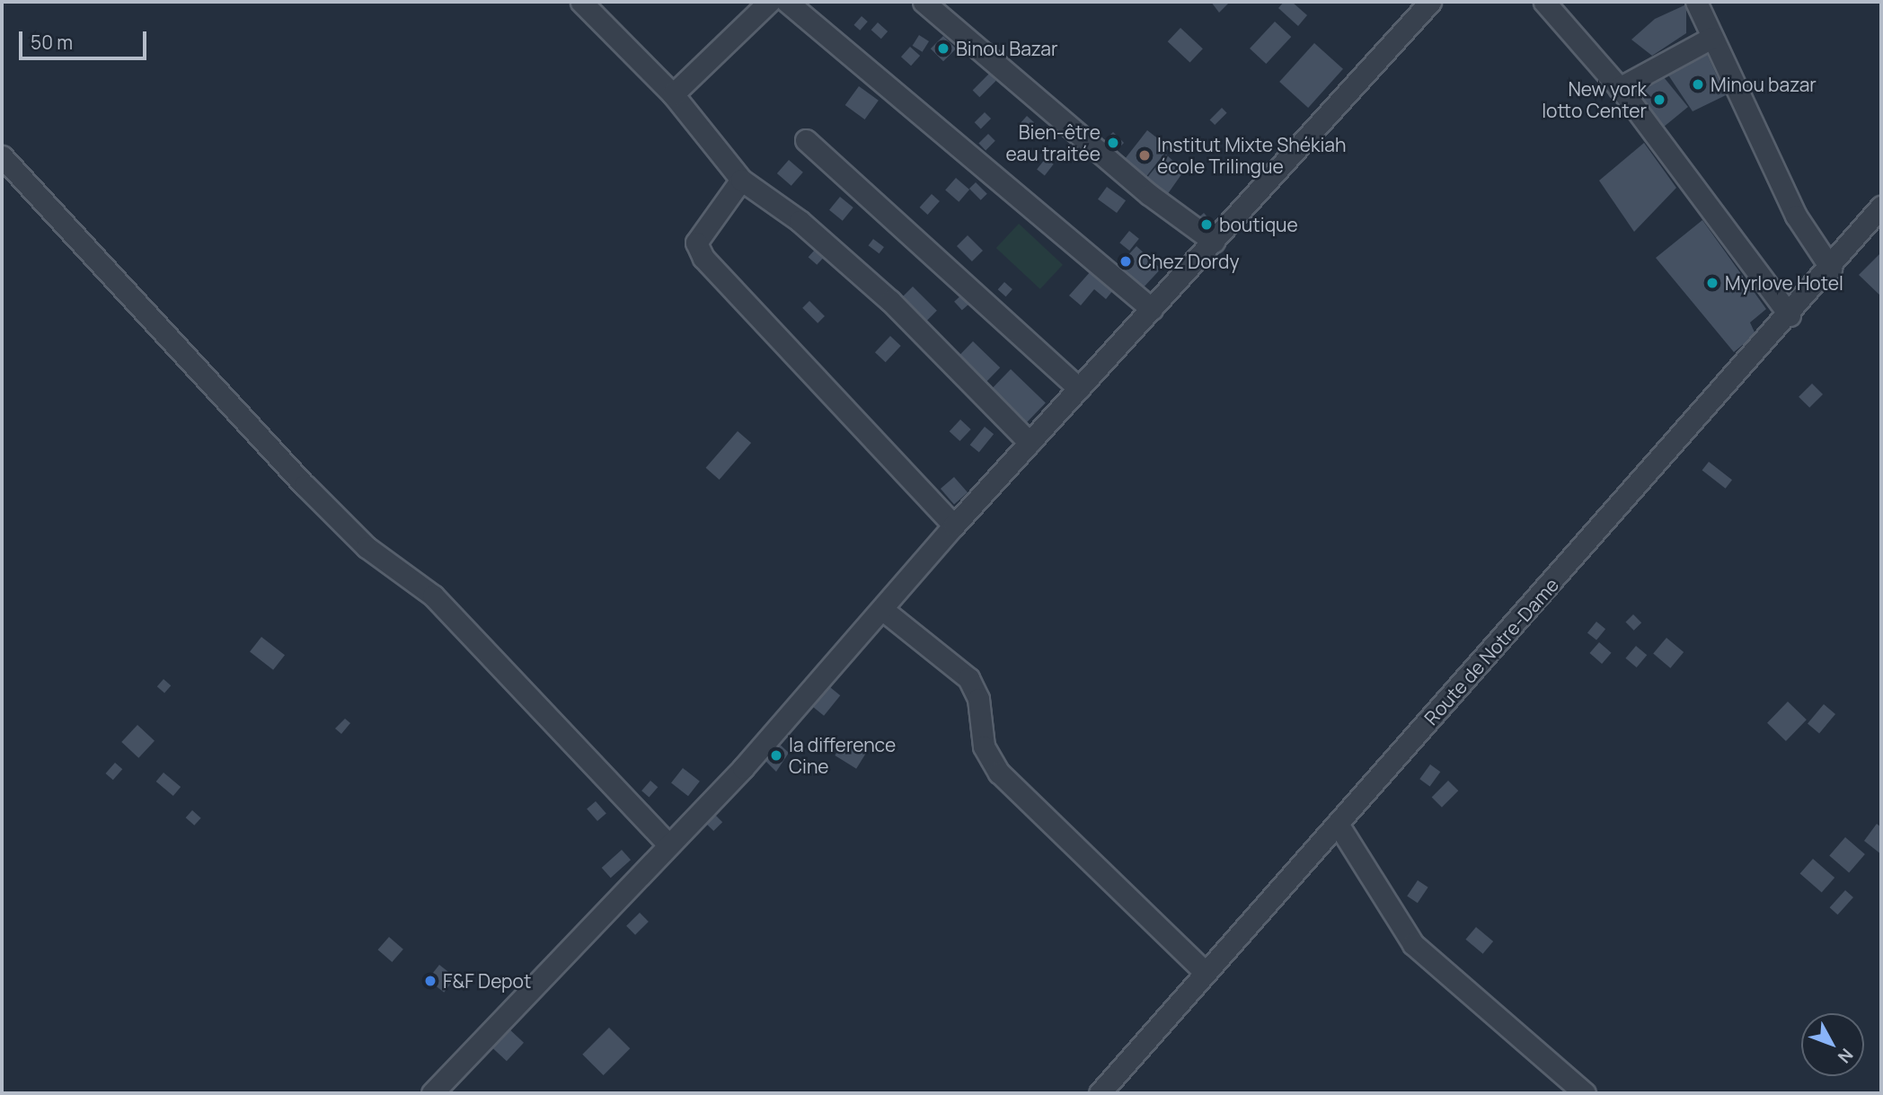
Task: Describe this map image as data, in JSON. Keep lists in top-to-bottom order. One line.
{"streets":{"street":["Route de Notre-Dame"]},"places":["Binou Bazar","Minou bazar","New york lotto Center","Bien-être eau traitée","Institut Mixte Shékiah école Trilingue","boutique","Chez Dordy","Myrlove Hotel","la difference Cine","F&F Depot"],"scale_bar":"50 m","north":"bottom right"}
